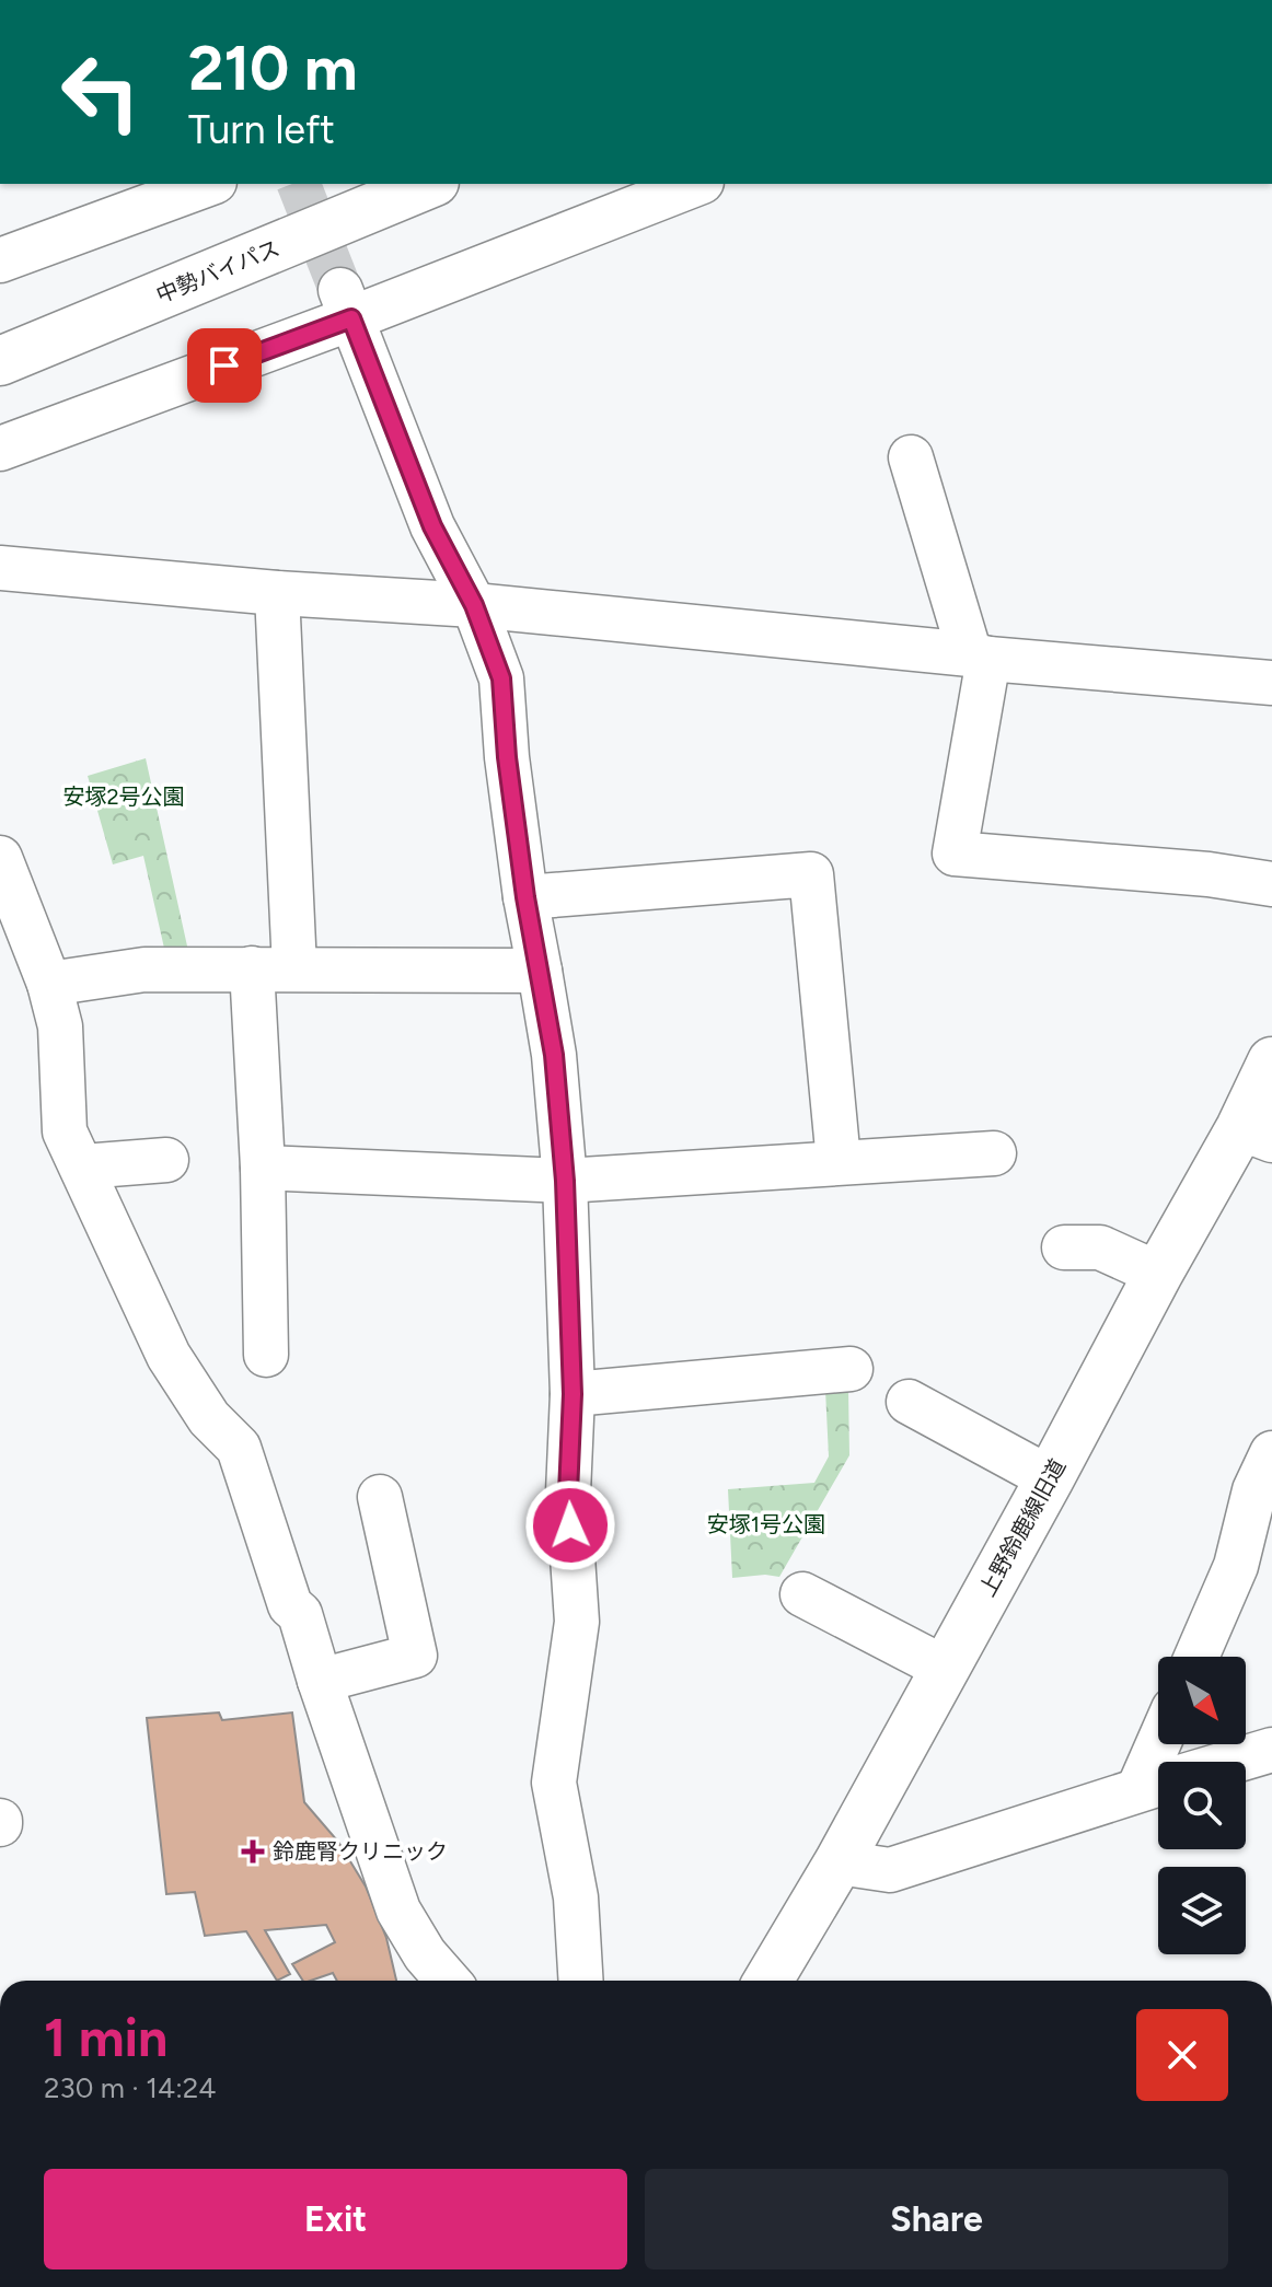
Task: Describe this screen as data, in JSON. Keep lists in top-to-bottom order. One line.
{"streets":{"main road":["中勢バイパス","上野鈴鹿線旧道"]},"parks":["安塚2号公園","安塚1号公園"],"places":{"health":["鈴鹿腎クリニック"]},"north":"bottom right","page":{"turn":["210 m","Turn left"],"heading":["1 min","230 m · 14:24"],"buttons":["Exit","Share"]}}
